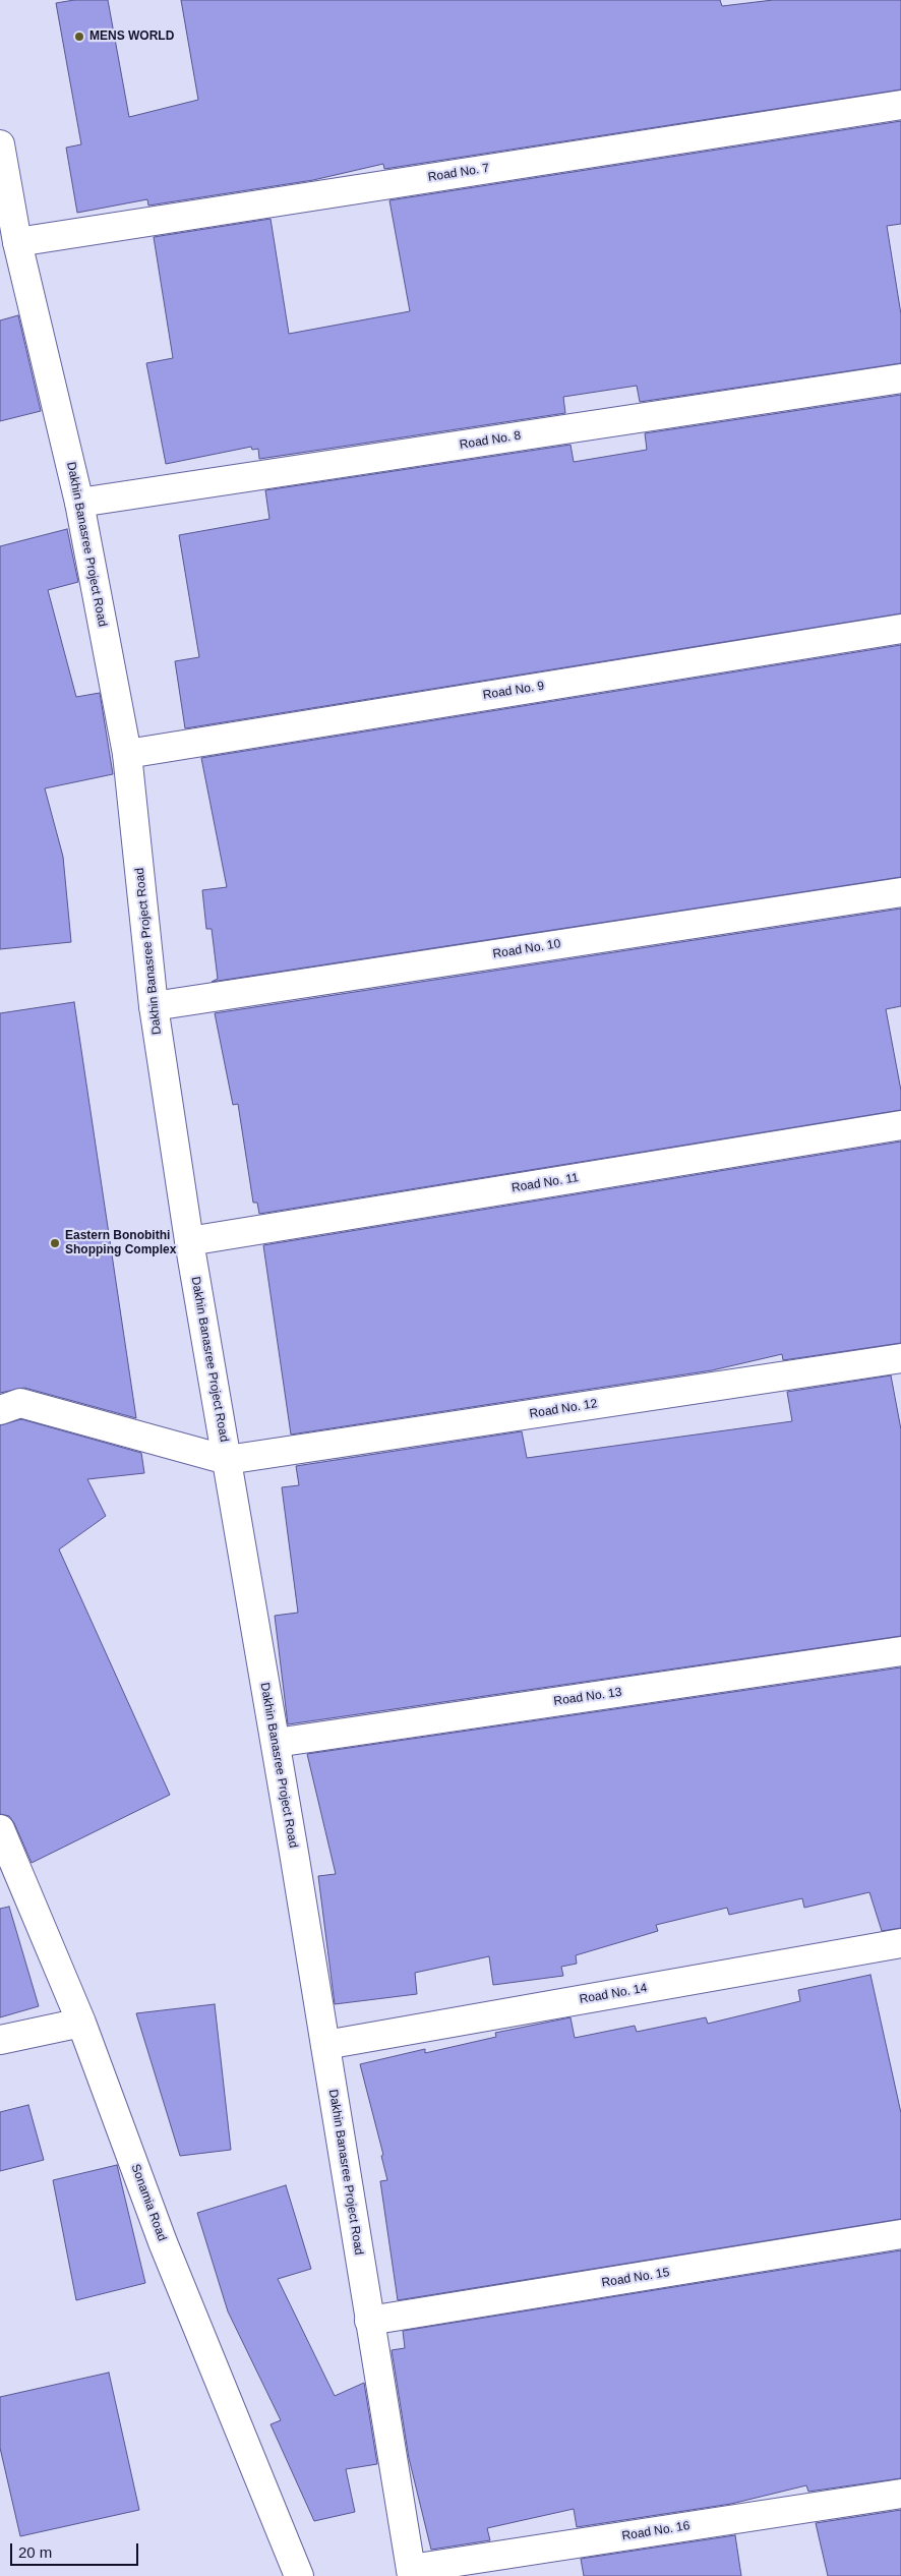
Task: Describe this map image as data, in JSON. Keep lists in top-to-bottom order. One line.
{"streets":{"street":["Road No. 7","Road No. 8","Dakhin Banasree Project Road","Road No. 9","Road No. 10","Road No. 11","Road No. 12","Road No. 13","Road No. 14","Sonamia Road","Road No. 15","Road No. 16"]},"crossings":[["Road No. 7","Dakhin Banasree Project Road"],["Road No. 8","Dakhin Banasree Project Road"],["Dakhin Banasree Project Road","Road No. 9"],["Dakhin Banasree Project Road","Road No. 10"],["Dakhin Banasree Project Road","Road No. 11"],["Dakhin Banasree Project Road","Road No. 12"],["Dakhin Banasree Project Road","Road No. 13"],["Dakhin Banasree Project Road","Road No. 14"],["Dakhin Banasree Project Road","Road No. 15"],["Dakhin Banasree Project Road","Road No. 16"]],"places":["MENS WORLD","Eastern Bonobithi Shopping Complex"],"scale_bar":"20 m"}
